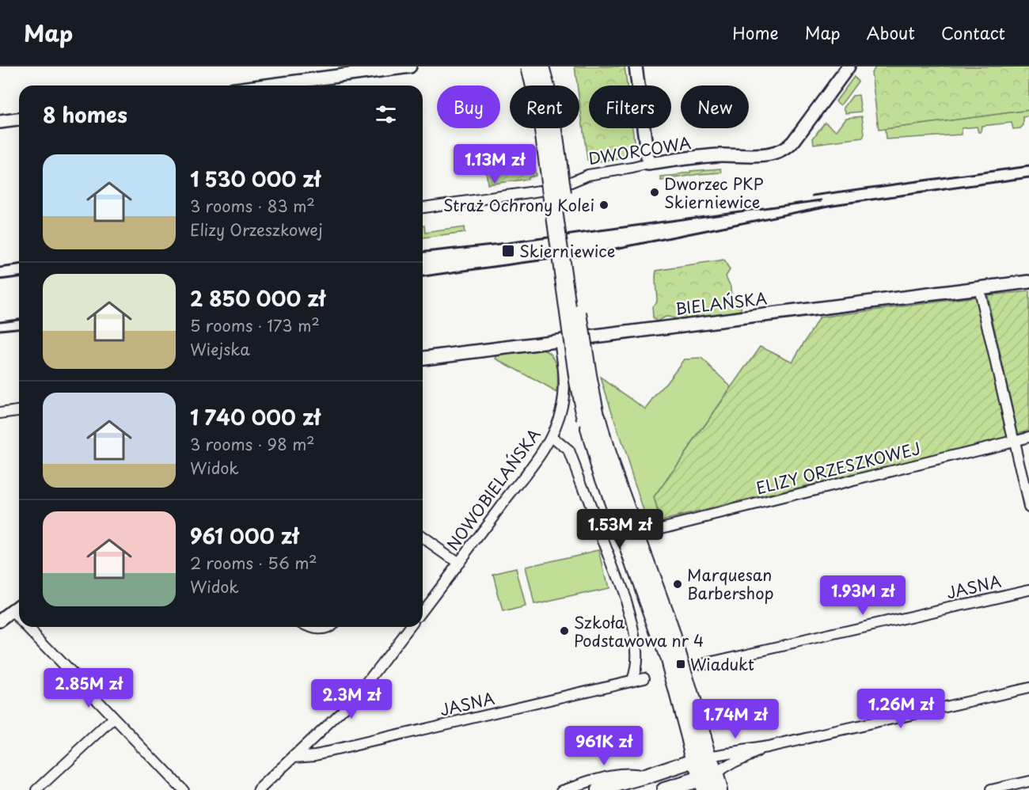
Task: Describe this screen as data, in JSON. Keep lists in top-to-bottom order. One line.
{"streets":{"street":["DWORCOWA","BIELAŃSKA","ELIZY ORZESZKOWEJ","NOWOBIELAŃSKA","JASNA"]},"crossings":[["BIELAŃSKA","NOWOBIELAŃSKA"]],"places":{"other":["Dworzec PKP Skierniewice","Straż Ochrony Kolei","Marquesan Barbershop","Szkoła Podstawowa nr 4"],"transit":["Skierniewice","Wiadukt"]},"page":{"header":"Map","nav":["Home","Map","About","Contact"],"chip":["Buy","Rent","Filters","New"],"heading":"8 homes","list":[{"name":"1 530 000 zł","note":"3 rooms · 83 m² · Elizy Orzeszkowej"},{"name":"2 850 000 zł","note":"5 rooms · 173 m² · Wiejska"},{"name":"1 740 000 zł","note":"3 rooms · 98 m² · Widok"},{"name":"961 000 zł","note":"2 rooms · 56 m² · Widok"}],"price":["1.13M zł","1.53M zł","1.93M zł","2.85M zł","2.3M zł","1.26M zł","1.74M zł","961K zł"]}}
